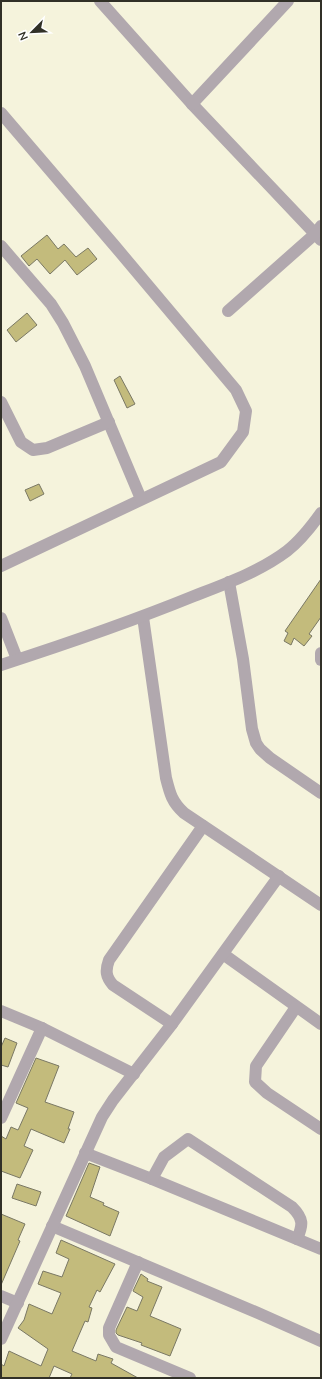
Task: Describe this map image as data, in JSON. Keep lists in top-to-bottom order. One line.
{"north":"bottom left"}
